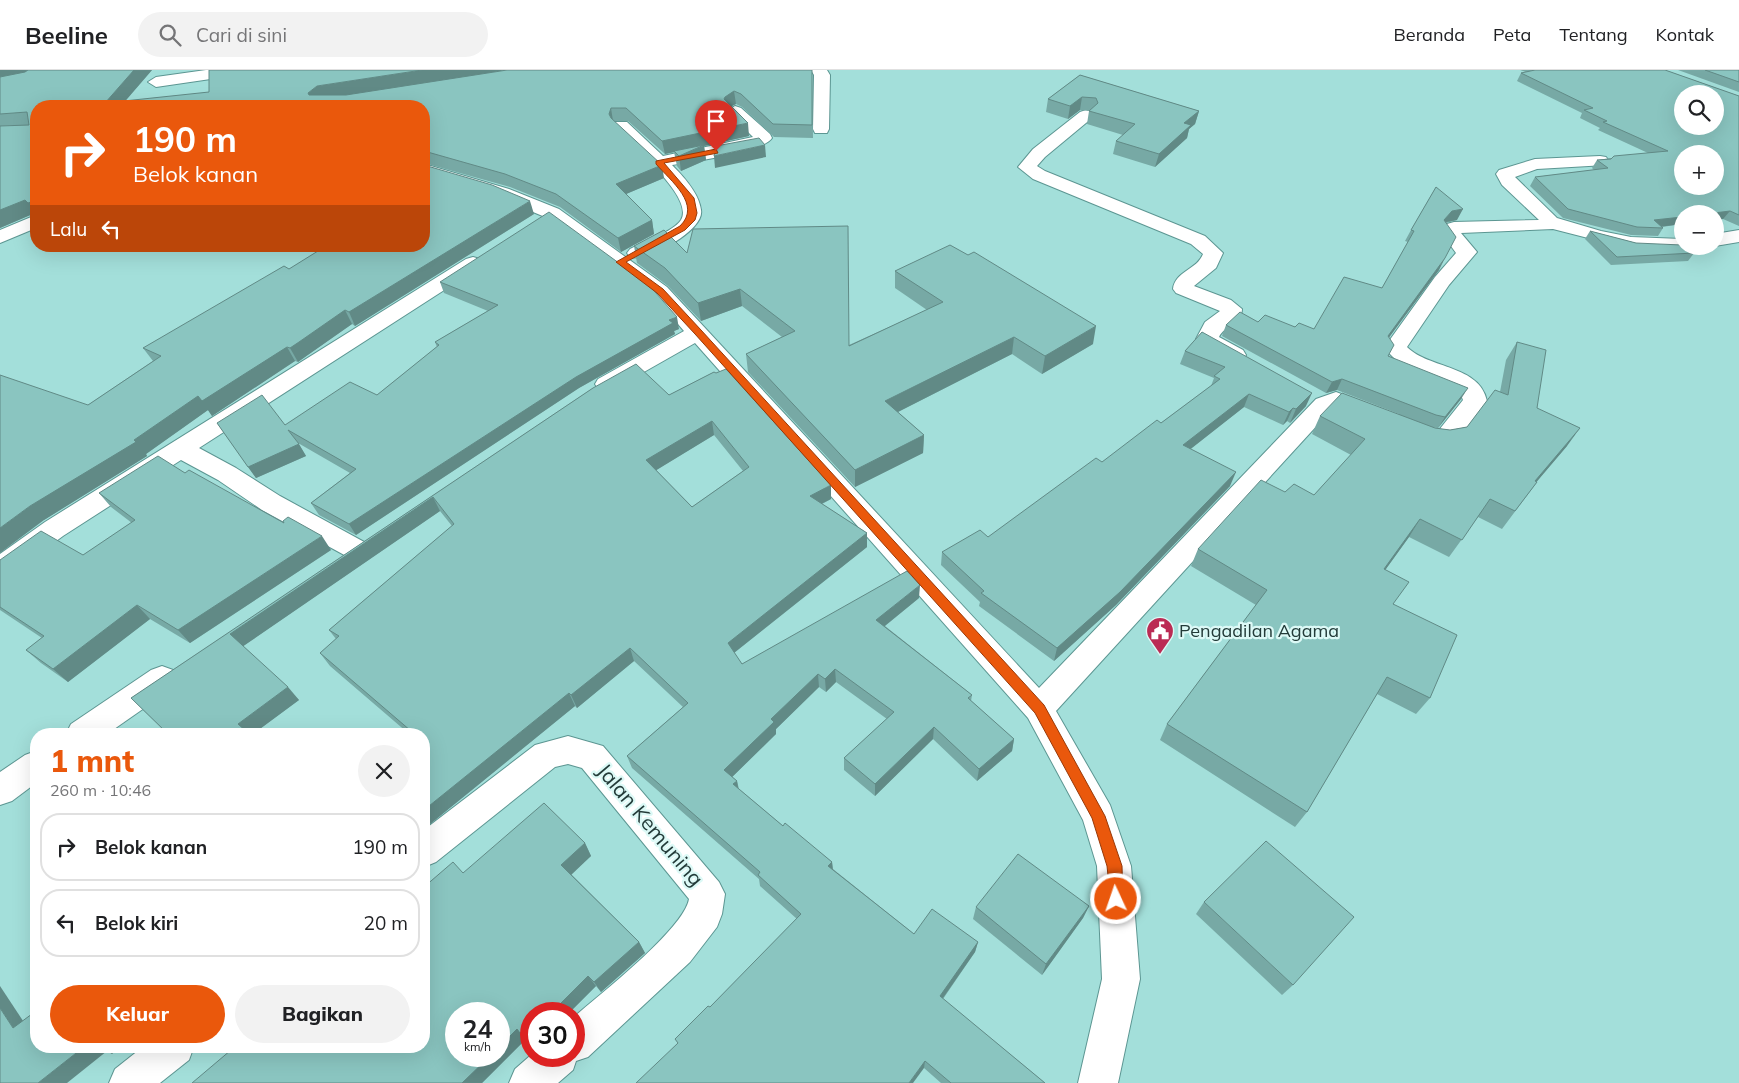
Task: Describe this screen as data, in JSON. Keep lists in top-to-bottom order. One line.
{"streets":{"street":["Jalan Kemuning"]},"places":{"public building":["Pengadilan Agama"]},"page":{"header":"Beeline","search":"Cari di sini","nav":["Beranda","Peta","Tentang","Kontak"],"map_buttons":["+","−"],"turn":["190 m","Belok kanan"],"then":"Lalu","heading":["1 mnt","260 m · 10:46"],"list":[{"name":"Belok kanan","value":"190 m"},{"name":"Belok kiri","value":"20 m"}],"buttons":["Keluar","Bagikan"],"speed":"24 km/h","limit":"30"}}
